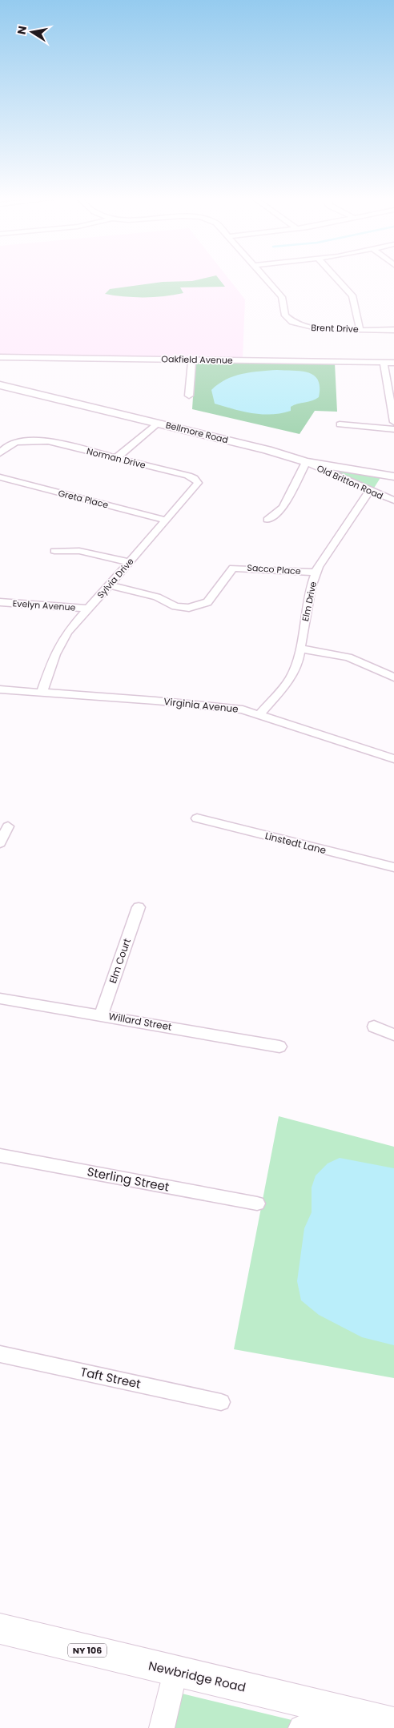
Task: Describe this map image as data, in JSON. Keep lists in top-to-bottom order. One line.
{"streets":{"main road":["Bellmore Road","NY 106","Newbridge Road"],"street":["Brent Drive","Oakfield Avenue","Norman Drive","Old Britton Road","Greta Place","Sacco Place","Sylvia Drive","Elm Drive","Evelyn Avenue","Virginia Avenue","Linstedt Lane","Elm Court","Willard Street","Sterling Street","Taft Street"]},"crossings":[["Bellmore Road","Old Britton Road"],["Norman Drive","Sylvia Drive"],["Old Britton Road","Elm Drive"],["Greta Place","Sylvia Drive"],["Sacco Place","Sylvia Drive"],["Sacco Place","Elm Drive"],["Sylvia Drive","Evelyn Avenue"],["Sylvia Drive","Virginia Avenue"],["Elm Drive","Virginia Avenue"],["Elm Court","Willard Street"]],"north":"left"}
